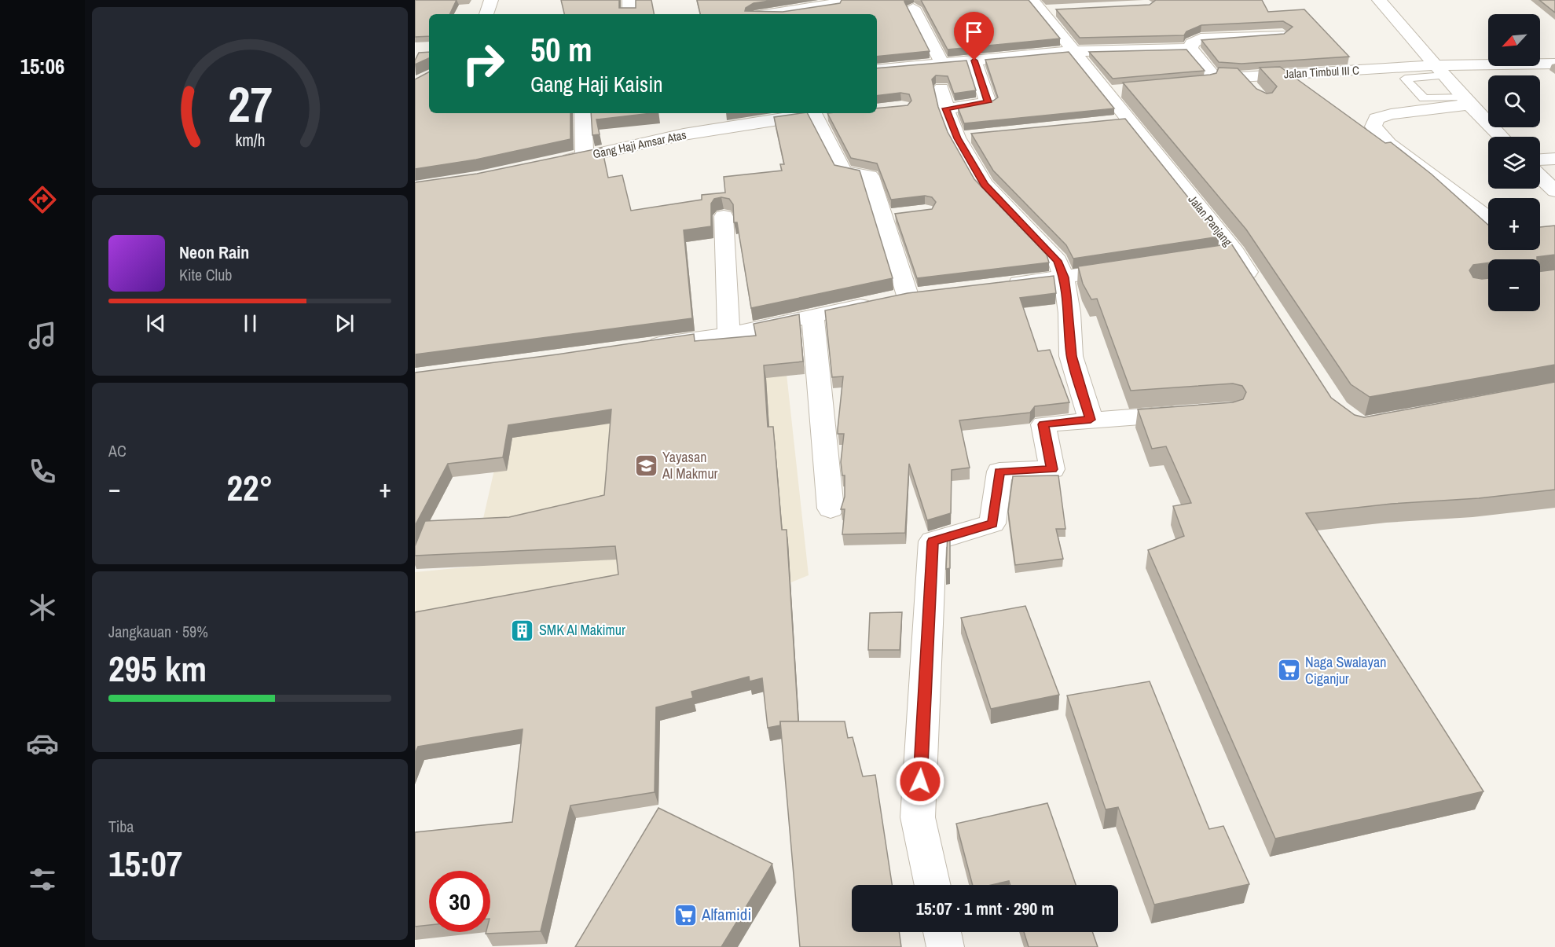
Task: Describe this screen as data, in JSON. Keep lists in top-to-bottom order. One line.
{"streets":{"street":["Jalan Timbul III C","Gang Haji Amsar Atas","Jalan Panjang"]},"places":{"school or university":["Yayasan Al Makmur"],"building":["SMK Al Makimur"],"supermarket":["Naga Swalayan Ciganjur","Alfamidi"]},"north":"bottom left","page":{"tabs":"15:06","map_buttons":["+","−"],"turn":["50 m","Gang Haji Kaisin"],"song":["Neon Rain","Kite Club"],"tile":["AC",["Jangkauan · 59%","295 km"],["Tiba","15:07"]],"heat":["−","22°","+"],"limit":"30","trip":"15:07 · 1 mnt · 290 m","gauge":["27","km/h"]}}
